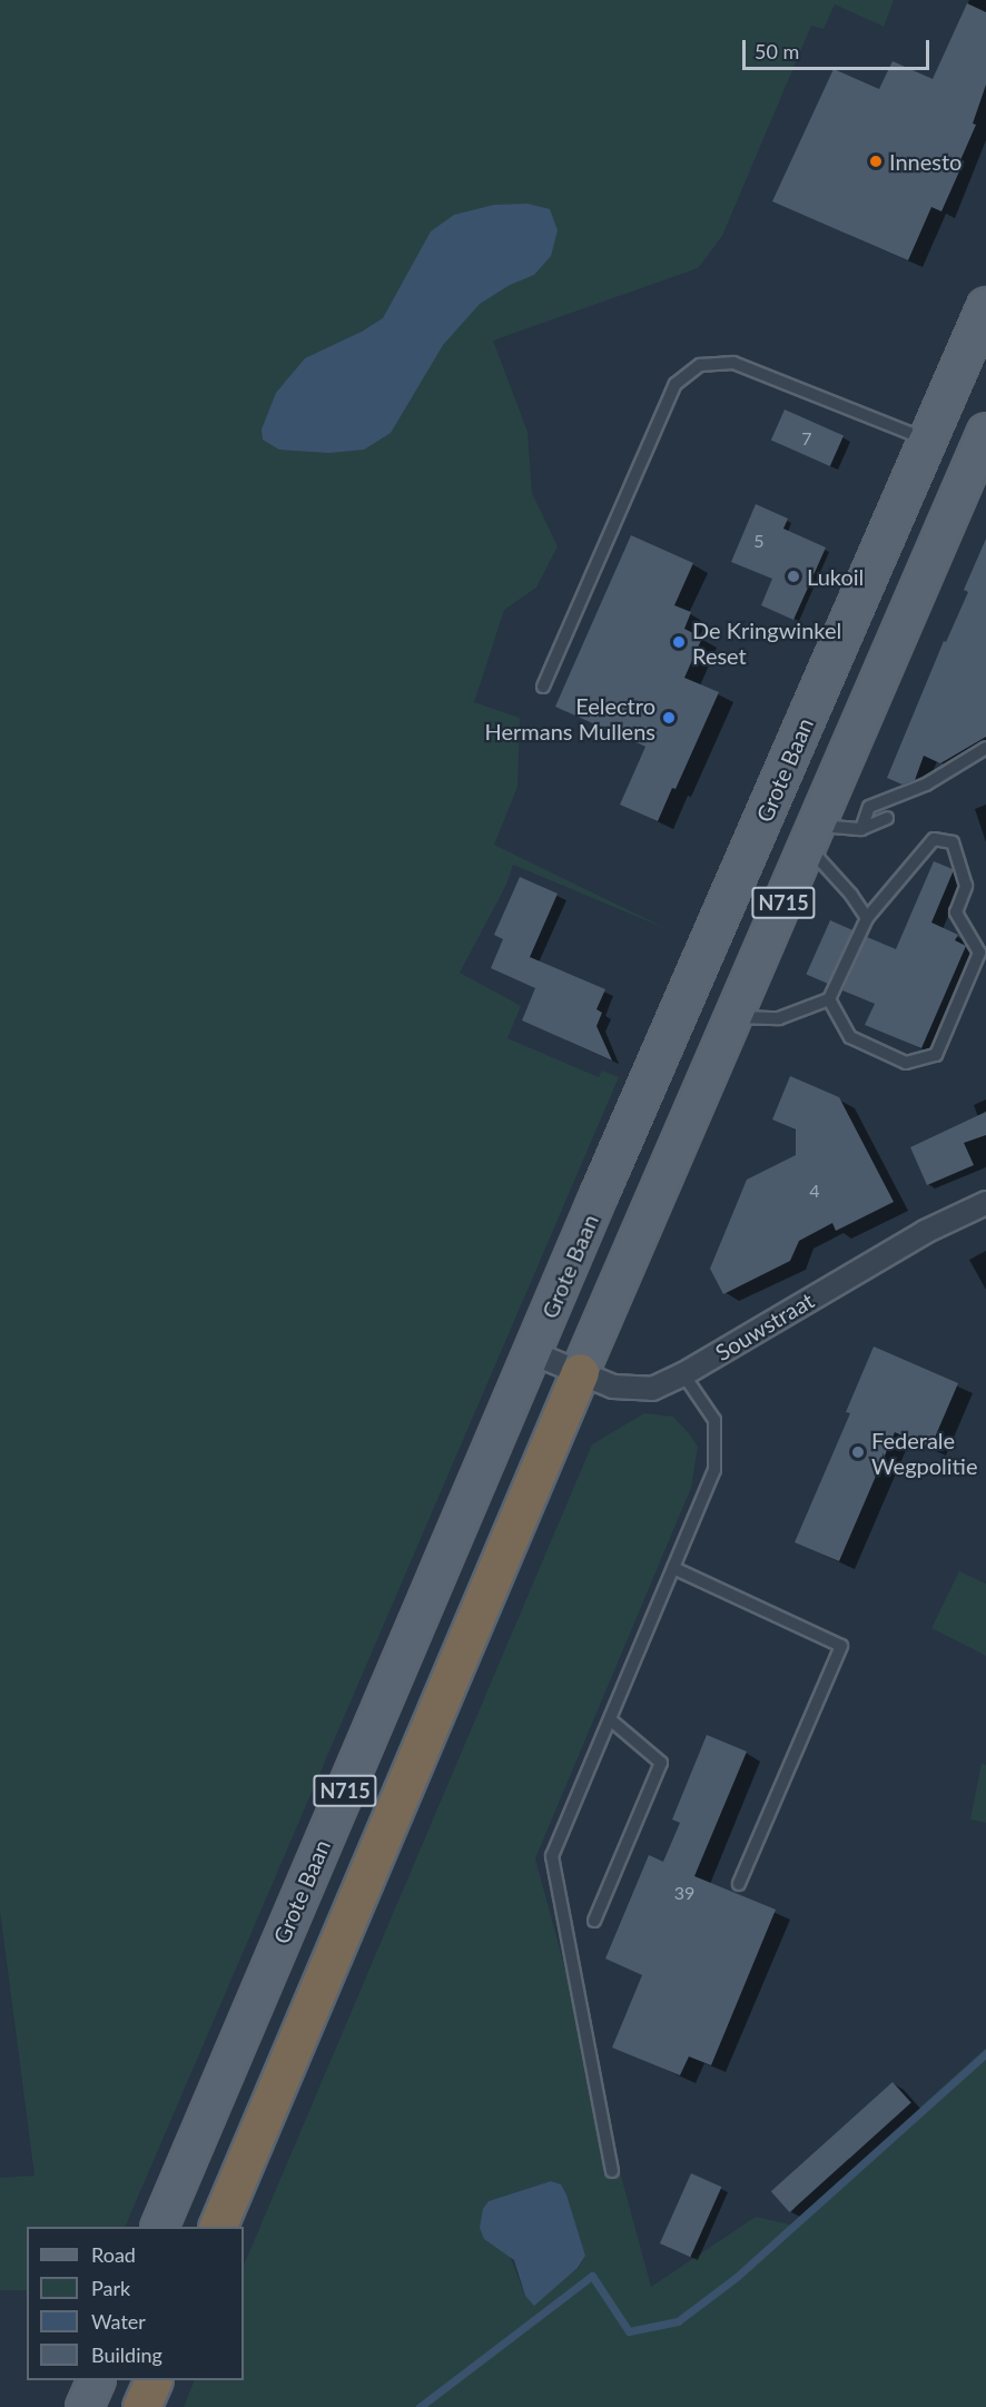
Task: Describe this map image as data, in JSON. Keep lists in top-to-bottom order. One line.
{"streets":{"highway":["N715"],"main road":["Grote Baan"],"street":["Souwstraat"]},"crossings":[["Grote Baan","Souwstraat"],["N715","Souwstraat"]],"places":["Innesto","Lukoil","De Kringwinkel Reset","Eelectro Hermans Mullens","Federale Wegpolitie"],"house_numbers":["7","5","4","39"],"legend":["Road","Park","Water","Building"],"scale_bar":"50 m"}
